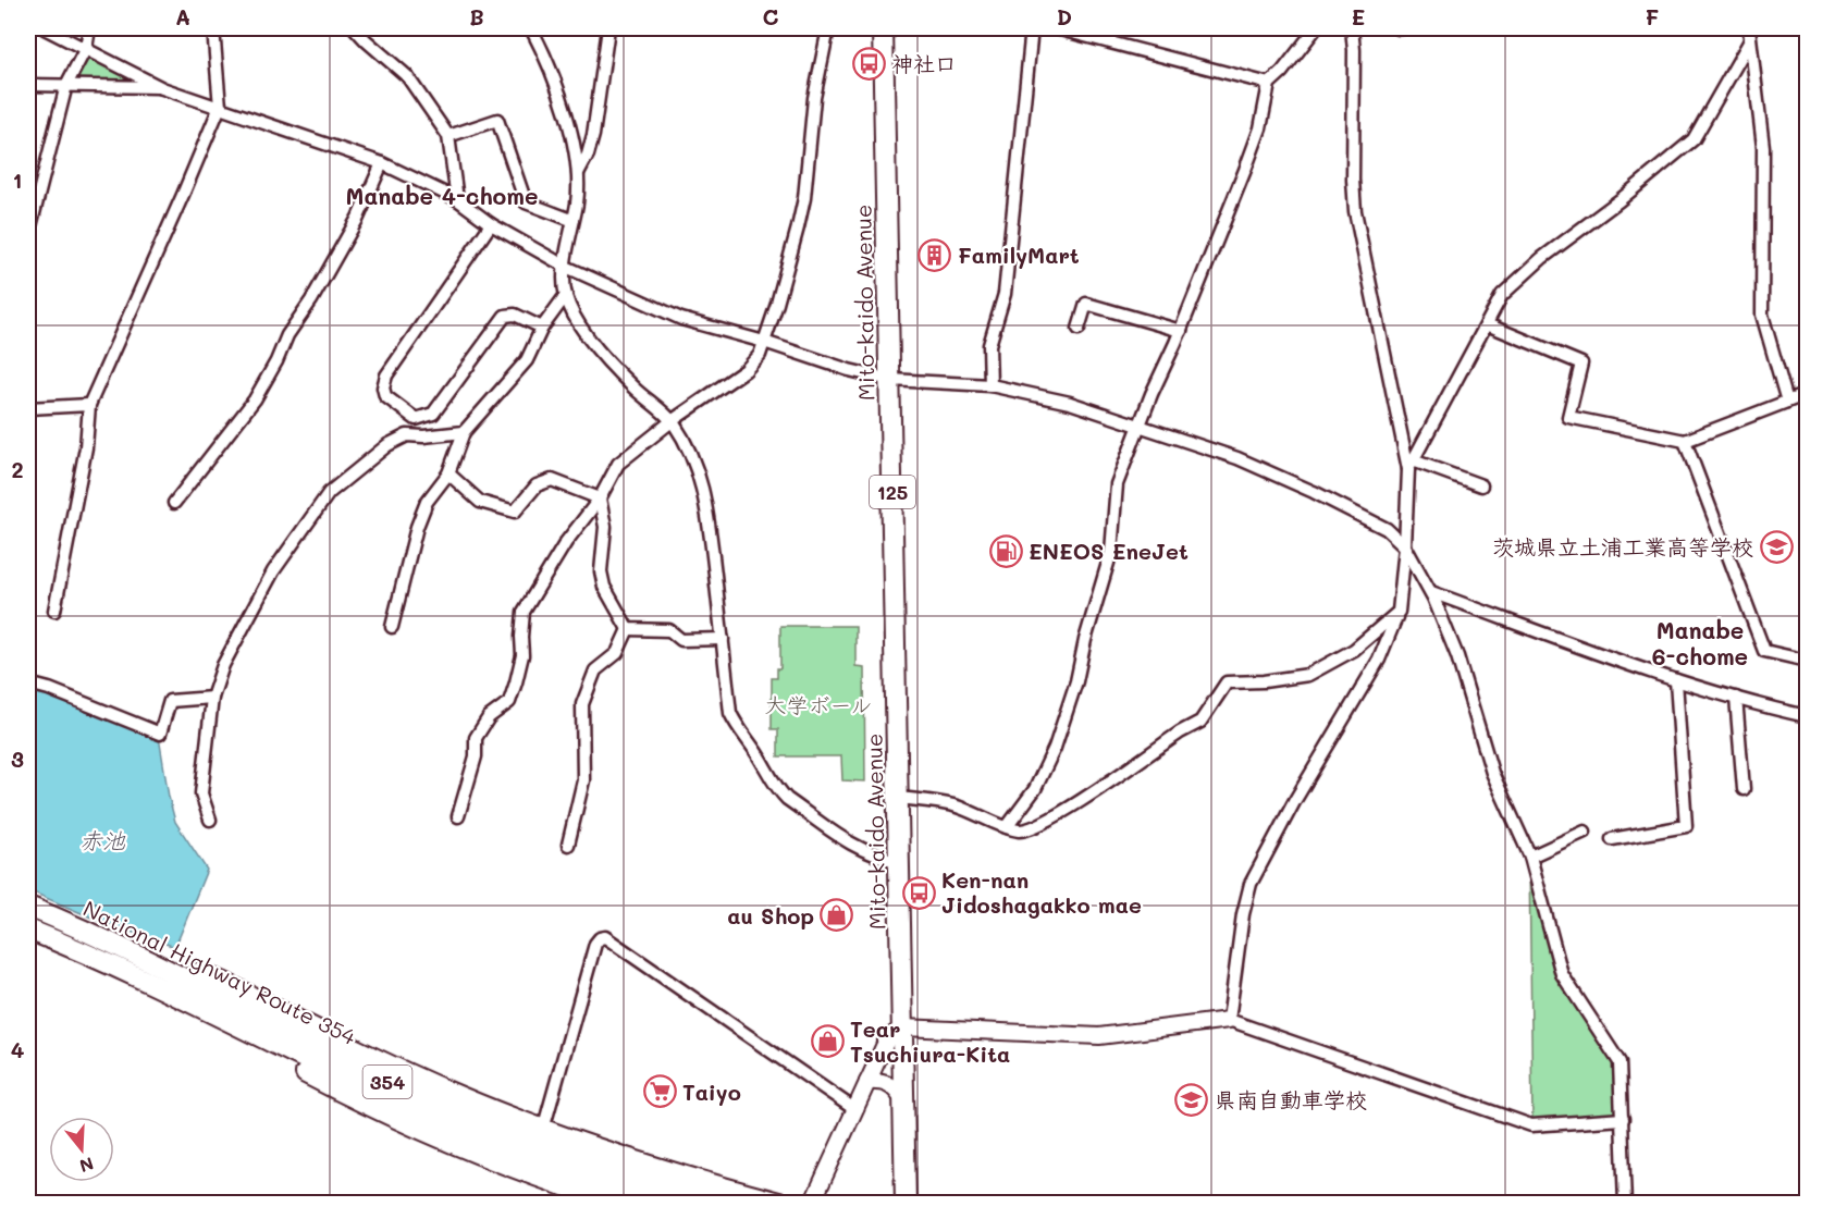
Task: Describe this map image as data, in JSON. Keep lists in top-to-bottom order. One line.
{"streets":{"highway":["Mito-kaido Avenue","125","National Highway Route 354","354"]},"districts":["Manabe 4-chome","Manabe 6-chome"],"water":["赤池"],"parks":["大学ボール"],"places":{"bus stop":["神社口","Ken-nan Jidoshagakko mae"],"building":["FamilyMart"],"school or university":["茨城県立土浦工業高等学校","県南自動車学校"],"fuel station":["ENEOS EneJet"],"shop":["au Shop","Tear Tsuchiura-Kita"],"supermarket":["Taiyo"]},"north":"bottom","grid":{"columns":["A","B","C","D","E","F"],"rows":["1","2","3","4"]}}
